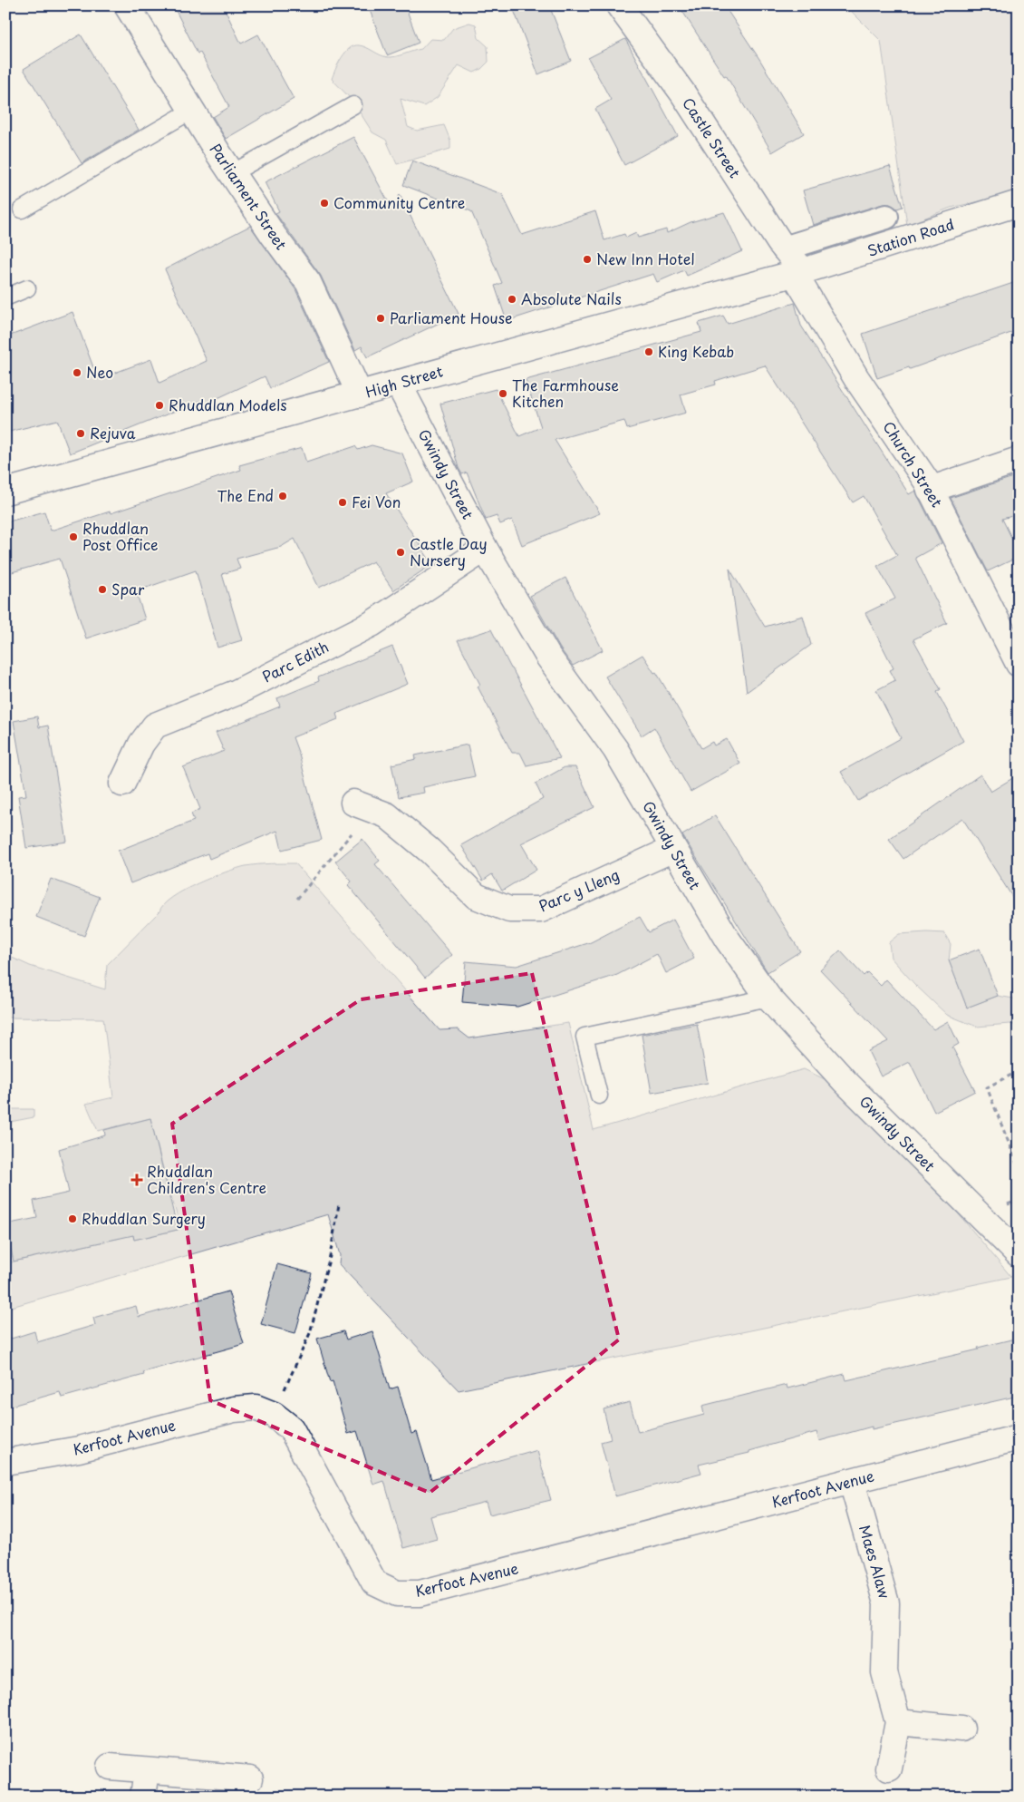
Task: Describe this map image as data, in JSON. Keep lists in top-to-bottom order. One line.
{"streets":{"street":["Castle Street","Parliament Street","Station Road","High Street","Church Street","Gwindy Street","Parc Edith","Parc y Lleng","Kerfoot Avenue","Maes Alaw"]},"crossings":[["Castle Street","Station Road"],["Castle Street","High Street"],["Castle Street","Church Street"],["Parliament Street","High Street"],["Station Road","High Street"],["Station Road","Church Street"],["High Street","Church Street"],["High Street","Gwindy Street"],["Gwindy Street","Parc Edith"],["Gwindy Street","Parc y Lleng"],["Kerfoot Avenue","Maes Alaw"]],"places":{"other":["Community Centre","New Inn Hotel","Absolute Nails","Parliament House","King Kebab","Neo","The Farmhouse Kitchen","Rhuddlan Models","Rejuva","The End","Fei Von","Rhuddlan Post Office","Castle Day Nursery","Spar","Rhuddlan Surgery"],"health":["Rhuddlan Children's Centre"]}}
